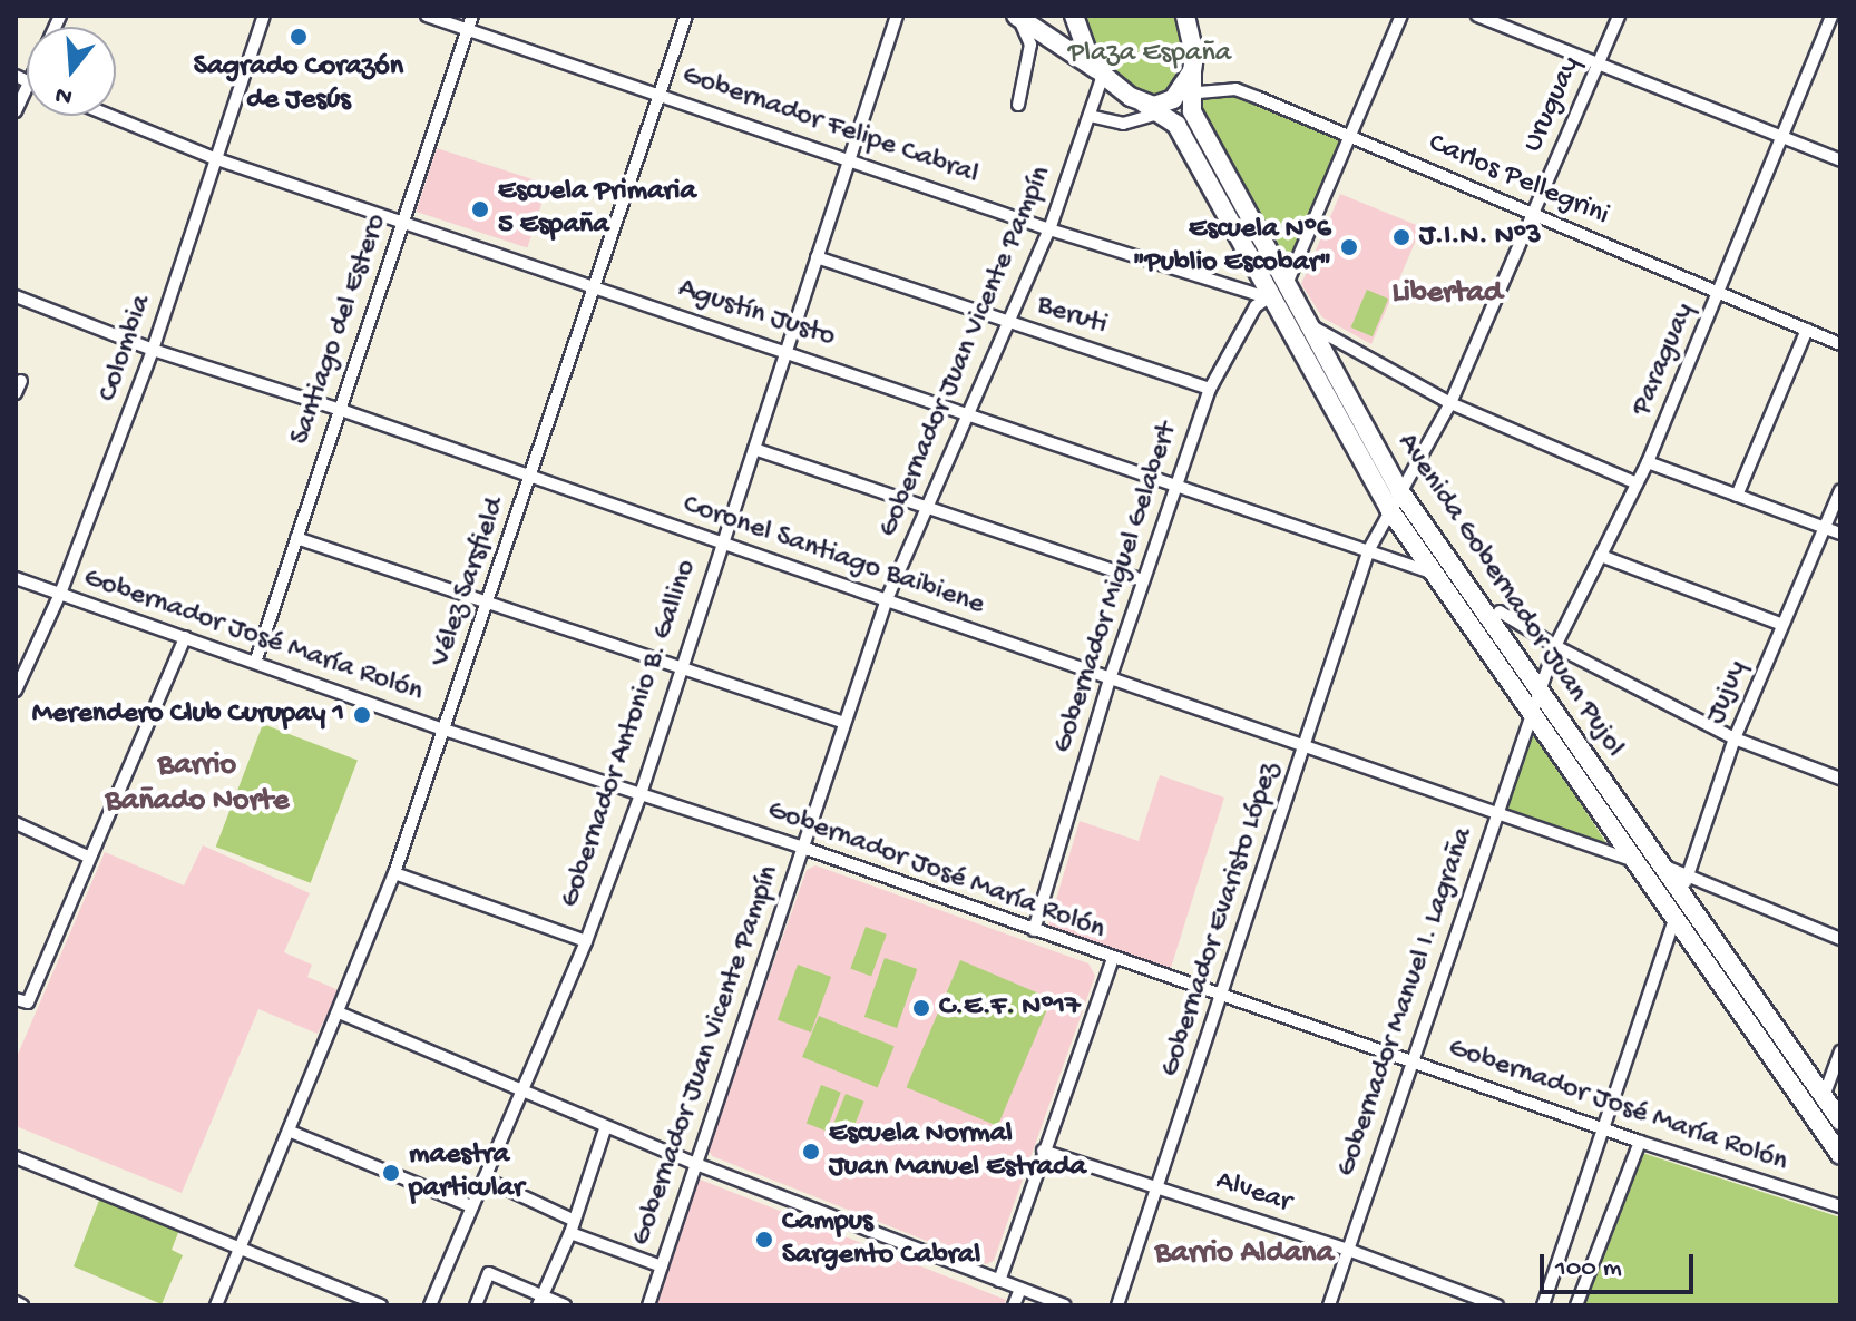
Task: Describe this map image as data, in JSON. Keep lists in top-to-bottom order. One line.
{"streets":{"main road":["Avenida Gobernador Juan Pujol"],"street":["Uruguay","Gobernador Felipe Cabral","Carlos Pellegrini","Agustín Justo","Beruti","Santiago del Estero","Colombia","Gobernador Juan Vicente Pampín","Paraguay","Coronel Santiago Baibiene","Vélez Sarsfield","Gobernador Miguel Gelabert","Gobernador José María Rolón","Jujuy","Gobernador Antonio B. Gallino","Gobernador Evaristo López","Gobernador Manuel I. Lagraña","Alvear"]},"crossings":[["Uruguay","Carlos Pellegrini"],["Uruguay","Agustín Justo"],["Uruguay","Avenida Gobernador Juan Pujol"],["Uruguay","Gobernador Evaristo López"],["Gobernador Felipe Cabral","Santiago del Estero"],["Gobernador Felipe Cabral","Gobernador Juan Vicente Pampín"],["Gobernador Felipe Cabral","Vélez Sarsfield"],["Gobernador Felipe Cabral","Gobernador Miguel Gelabert"],["Gobernador Felipe Cabral","Avenida Gobernador Juan Pujol"],["Gobernador Felipe Cabral","Gobernador Antonio B. Gallino"],["Carlos Pellegrini","Gobernador Juan Vicente Pampín"],["Carlos Pellegrini","Paraguay"],["Carlos Pellegrini","Avenida Gobernador Juan Pujol"],["Agustín Justo","Santiago del Estero"],["Agustín Justo","Colombia"],["Agustín Justo","Gobernador Juan Vicente Pampín"],["Agustín Justo","Vélez Sarsfield"],["Agustín Justo","Gobernador Miguel Gelabert"],["Agustín Justo","Avenida Gobernador Juan Pujol"],["Agustín Justo","Gobernador Antonio B. Gallino"],["Agustín Justo","Gobernador Evaristo López"],["Beruti","Gobernador Juan Vicente Pampín"],["Beruti","Gobernador Miguel Gelabert"],["Beruti","Gobernador Antonio B. Gallino"],["Santiago del Estero","Coronel Santiago Baibiene"],["Santiago del Estero","Gobernador José María Rolón"],["Colombia","Coronel Santiago Baibiene"],["Colombia","Gobernador José María Rolón"],["Gobernador Juan Vicente Pampín","Coronel Santiago Baibiene"],["Gobernador Juan Vicente Pampín","Gobernador José María Rolón"],["Paraguay","Avenida Gobernador Juan Pujol"],["Paraguay","Gobernador Manuel I. Lagraña"],["Coronel Santiago Baibiene","Vélez Sarsfield"],["Coronel Santiago Baibiene","Gobernador Miguel Gelabert"],["Coronel Santiago Baibiene","Avenida Gobernador Juan Pujol"],["Coronel Santiago Baibiene","Gobernador Antonio B. Gallino"],["Coronel Santiago Baibiene","Gobernador Evaristo López"],["Coronel Santiago Baibiene","Gobernador Manuel I. Lagraña"],["Vélez Sarsfield","Gobernador José María Rolón"],["Gobernador Miguel Gelabert","Avenida Gobernador Juan Pujol"],["Gobernador Miguel Gelabert","Gobernador José María Rolón"],["Avenida Gobernador Juan Pujol","Jujuy"],["Avenida Gobernador Juan Pujol","Gobernador Manuel I. Lagraña"],["Gobernador José María Rolón","Jujuy"],["Gobernador José María Rolón","Gobernador Antonio B. Gallino"],["Gobernador José María Rolón","Gobernador Evaristo López"],["Gobernador José María Rolón","Gobernador Manuel I. Lagraña"],["Gobernador Evaristo López","Alvear"],["Gobernador Manuel I. Lagraña","Alvear"]],"districts":["Libertad","Barrio Bañado Norte","Barrio Aldana"],"parks":["Plaza España"],"places":["Sagrado Corazón de Jesús","Escuela Primaria 5 España","J.I.N. Nº3","Escuela Nº6 \"Publio Escobar\"","Merendero Club Curupay 1","C.E.F. Nº17","Escuela Normal Juan Manuel Estrada","maestra particular","Campus Sargento Cabral"],"scale_bar":"100 m","north":"bottom"}
